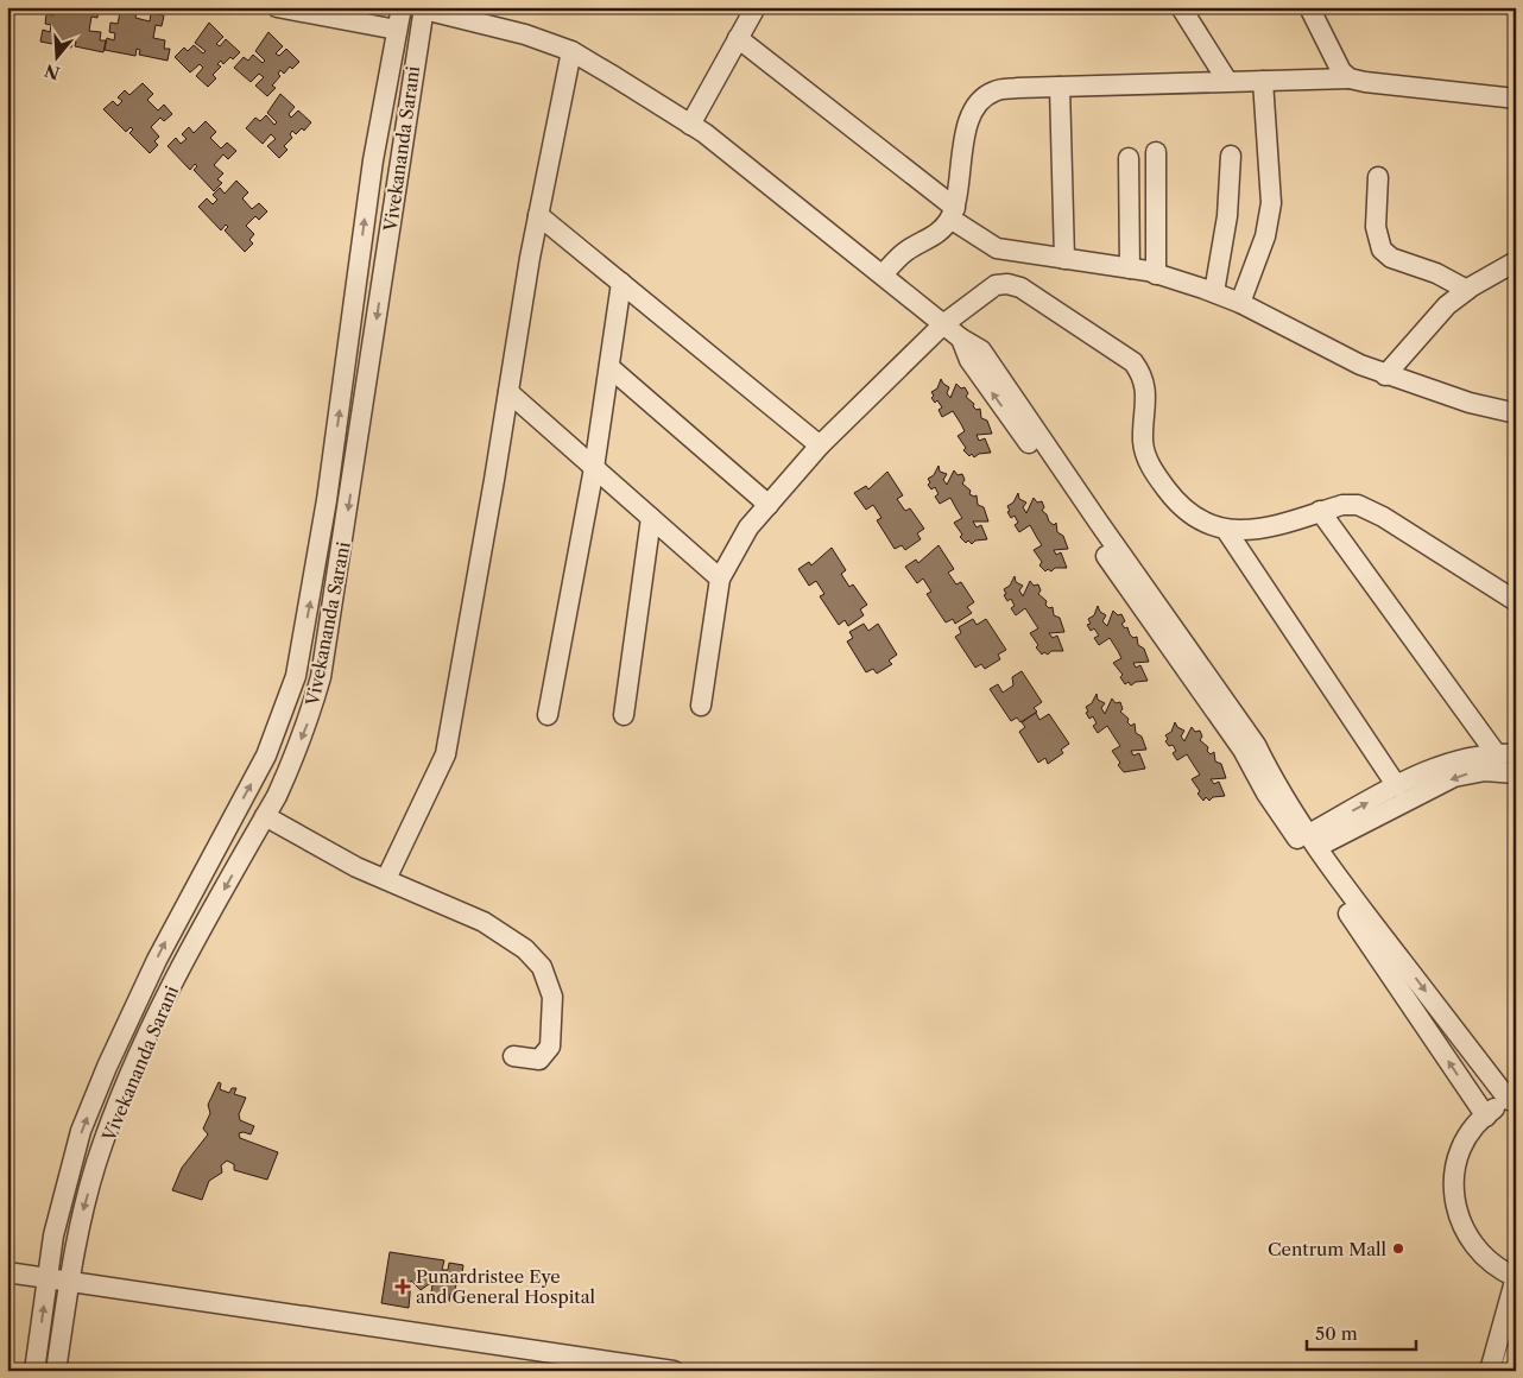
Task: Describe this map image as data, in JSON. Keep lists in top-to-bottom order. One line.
{"streets":{"street":["Vivekananda Sarani"]},"places":{"other":["Centrum Mall"],"health":["Punardristee Eye and General Hospital"]},"scale_bar":"50 m","north":"bottom"}
